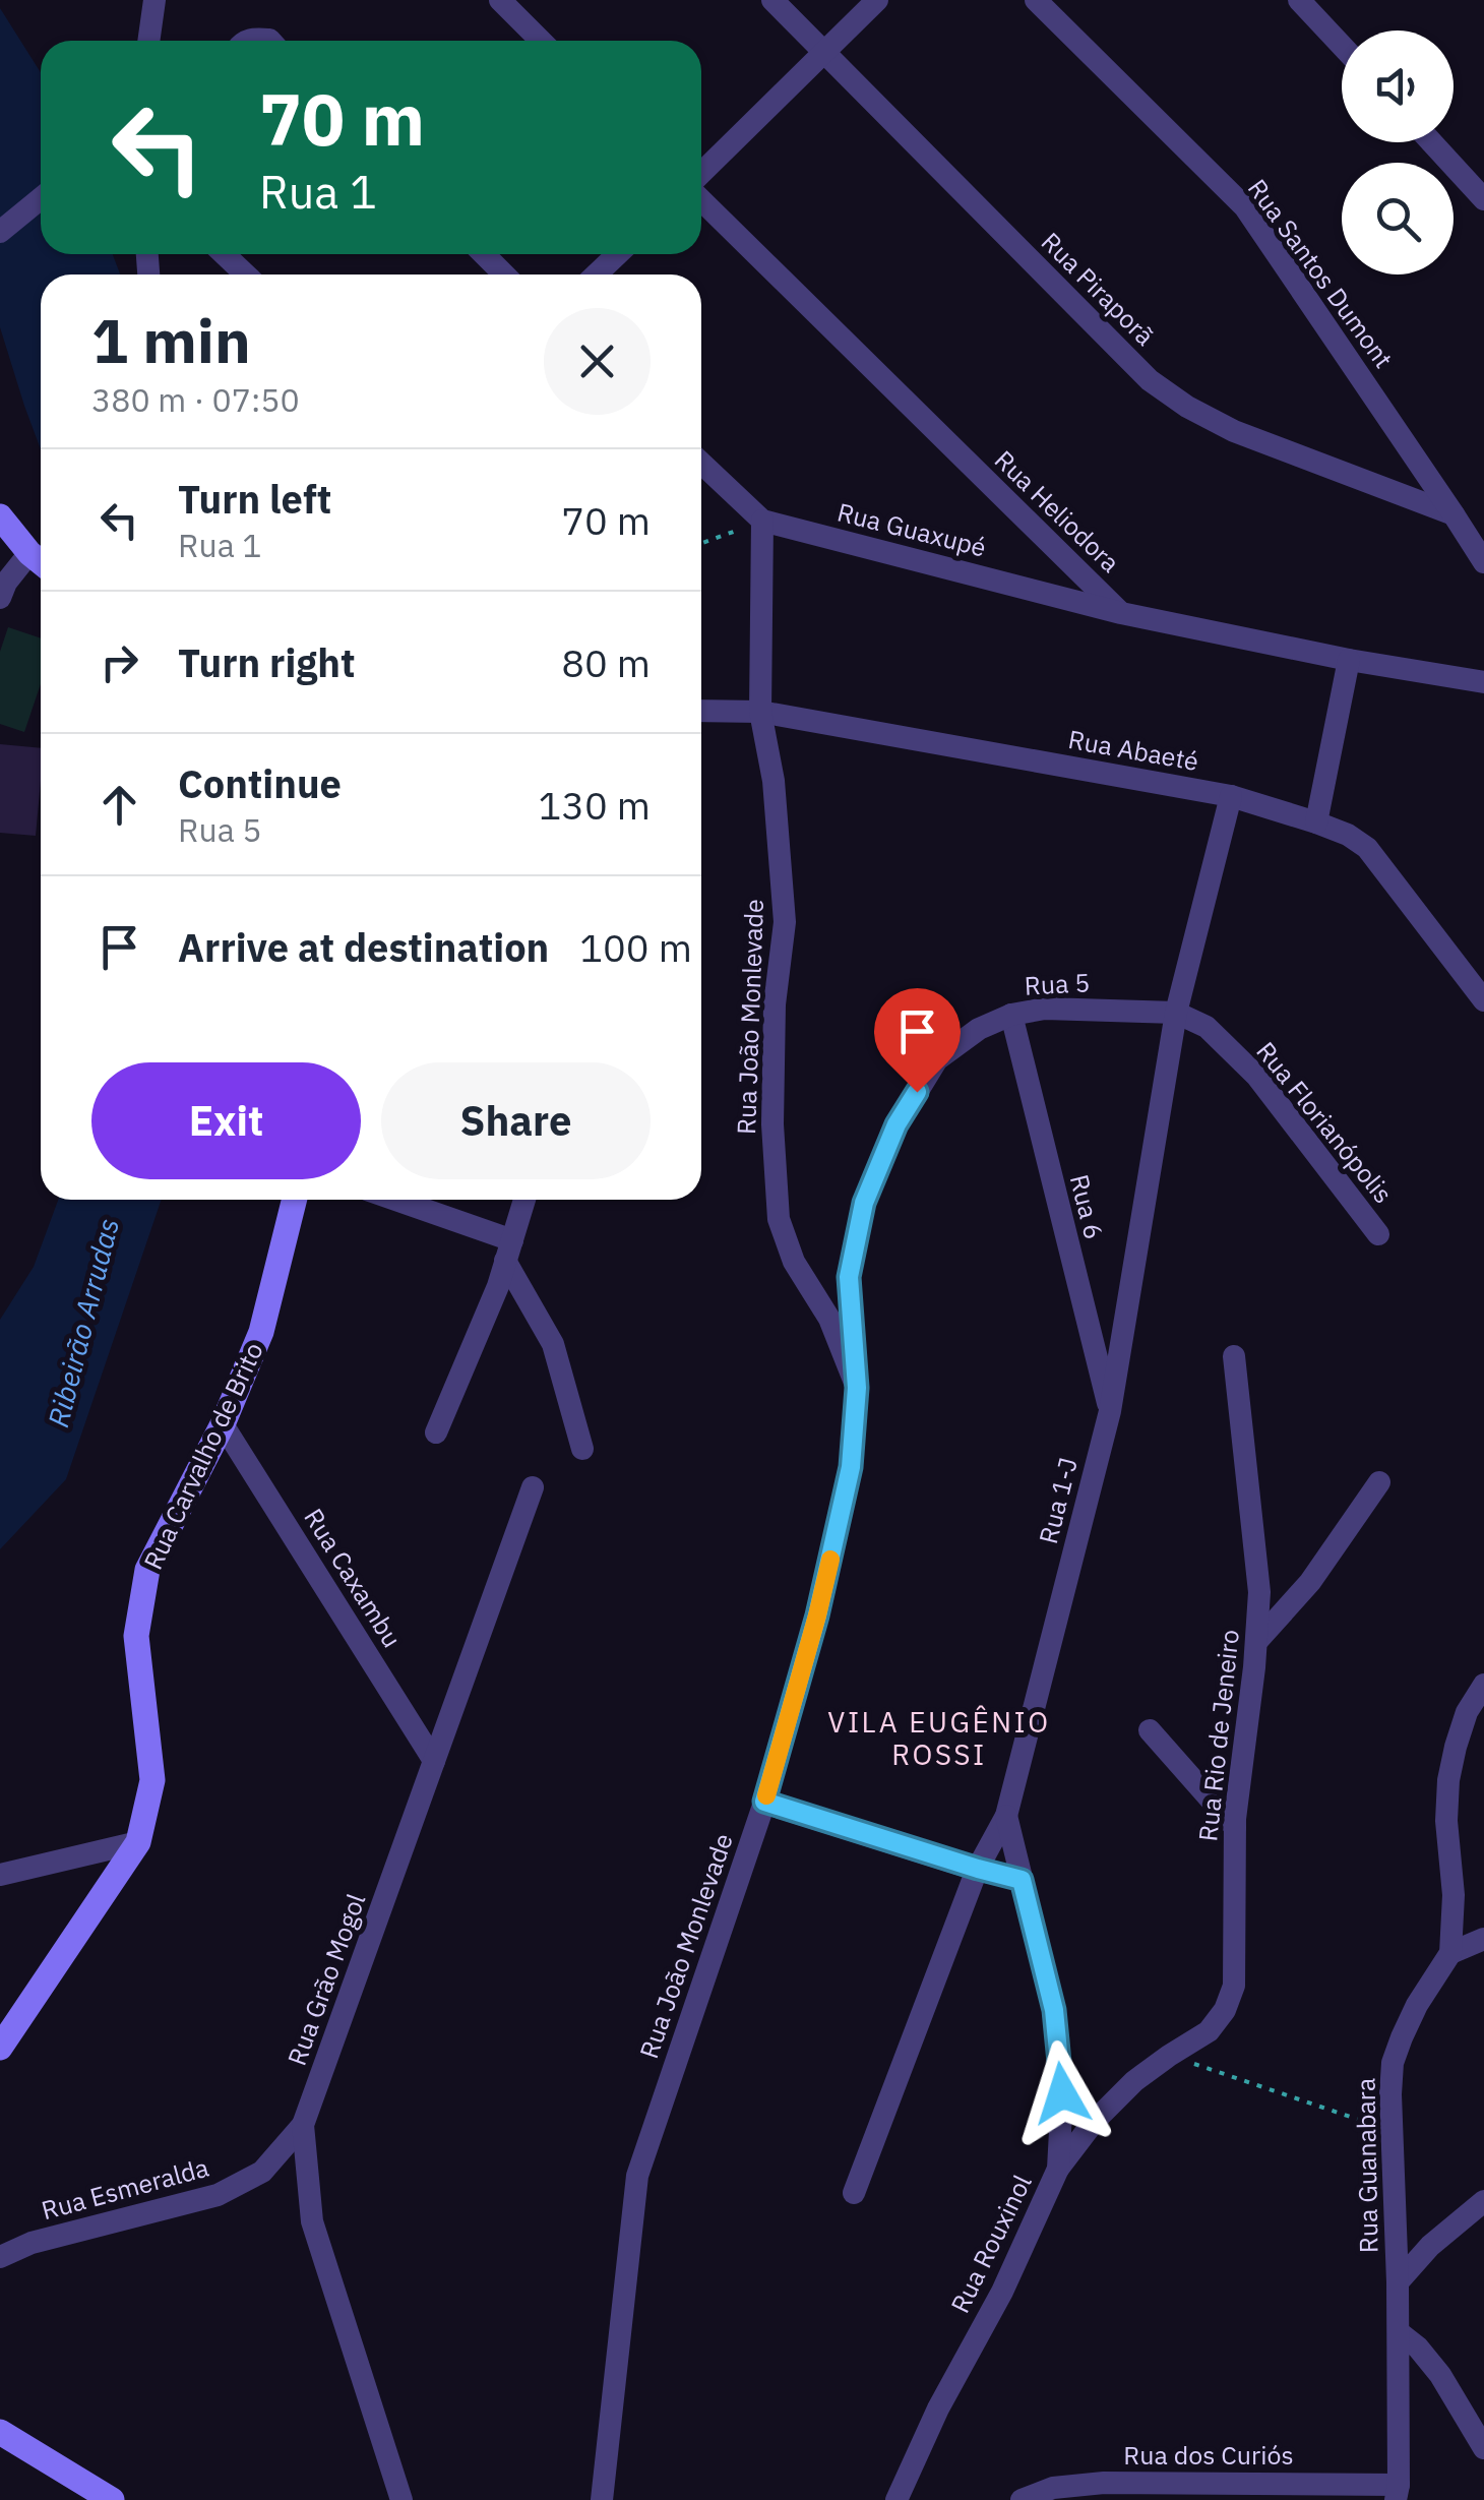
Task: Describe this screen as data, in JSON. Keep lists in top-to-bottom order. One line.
{"streets":{"street":["Rua Santos Dumont","Rua Piraporã","Rua Heliodora","Rua Guaxupé","Rua Abaeté","Rua 5","Rua João Monlevade","Rua Florianópolis","Rua 6","Rua Carvalho de Brito","Rua 1-J","Rua Caxambu","Rua Rio de Jeneiro","Rua Grão Mogol","Rua Guanabara","Rua Esmeralda","Rua Rouxinol","Rua dos Curiós"]},"crossings":[["Rua Santos Dumont","Rua Piraporã"],["Rua Heliodora","Rua Guaxupé"],["Rua Guaxupé","Rua João Monlevade"],["Rua Abaeté","Rua João Monlevade"],["Rua Abaeté","Rua 1-J"],["Rua 5","Rua João Monlevade"],["Rua 5","Rua Florianópolis"],["Rua 5","Rua 6"],["Rua 5","Rua 1-J"],["Rua Florianópolis","Rua 1-J"],["Rua 6","Rua 1-J"],["Rua Carvalho de Brito","Rua Caxambu"],["Rua 1-J","Rua Rouxinol"],["Rua Caxambu","Rua Grão Mogol"],["Rua Rio de Jeneiro","Rua Rouxinol"],["Rua Grão Mogol","Rua Esmeralda"],["Rua Guanabara","Rua dos Curiós"]],"districts":["VILA EUGÊNIO ROSSI"],"water":["Ribeirão Arrudas"],"page":{"turn":["70 m","Rua 1"],"heading":["1 min","380 m · 07:50"],"list":[{"name":"Turn left","note":"Rua 1","value":"70 m"},{"name":"Turn right","value":"80 m"},{"name":"Continue","note":"Rua 5","value":"130 m"},{"name":"Arrive at destination","value":"100 m"}],"buttons":["Exit","Share"]}}
